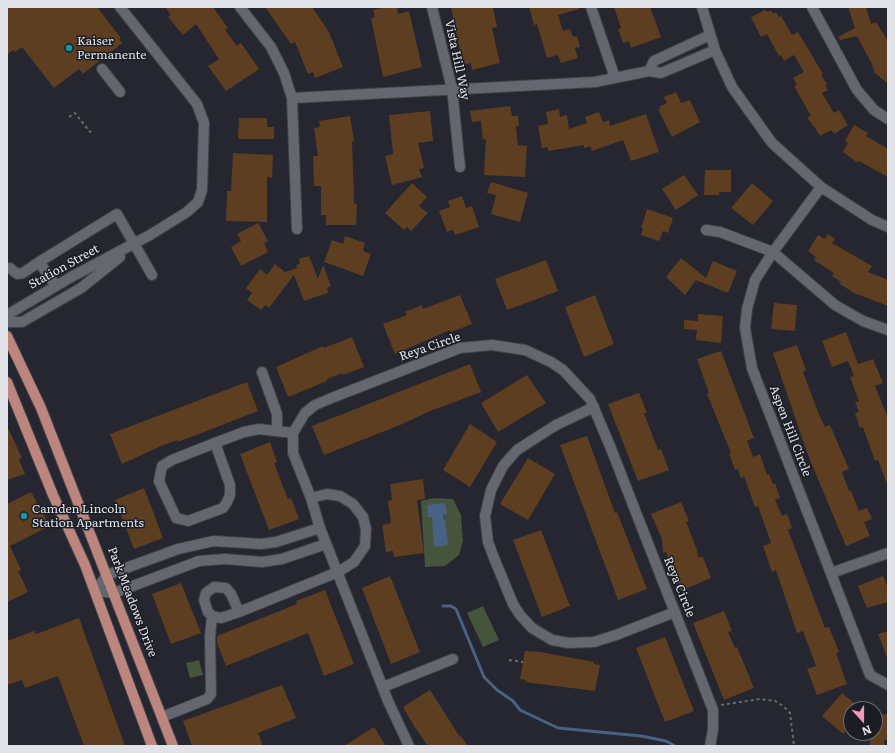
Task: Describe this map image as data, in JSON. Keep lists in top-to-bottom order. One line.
{"streets":{"main road":["Park Meadows Drive"],"street":["Vista Hill Way","Station Street","Reya Circle","Aspen Hill Circle"]},"places":["Kaiser Permanente","Camden Lincoln Station Apartments"],"north":"bottom"}
